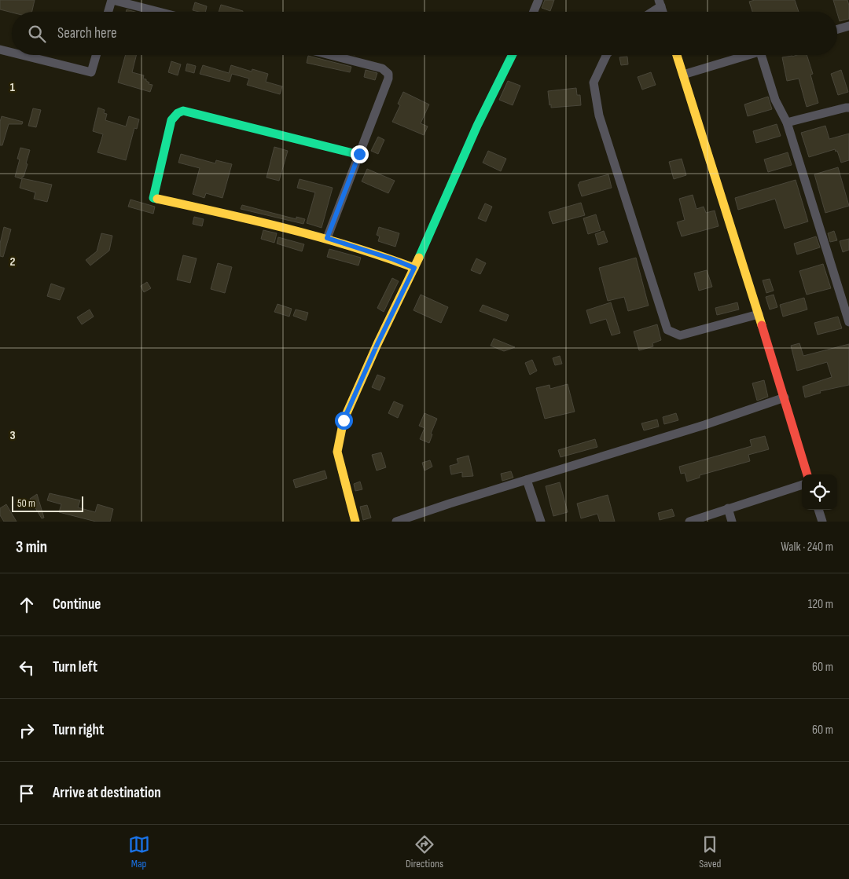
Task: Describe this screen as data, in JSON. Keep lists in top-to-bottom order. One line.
{"scale_bar":"50 m","page":{"search":"Search here","scale":"50 m","heading":["3 min","Walk · 240 m"],"list":[["Continue","120 m"],["Turn left","60 m"],["Turn right","60 m"],"Arrive at destination"],"nav":["Map","Directions","Saved"]},"grid":{"rows":["1","2","3"]}}
